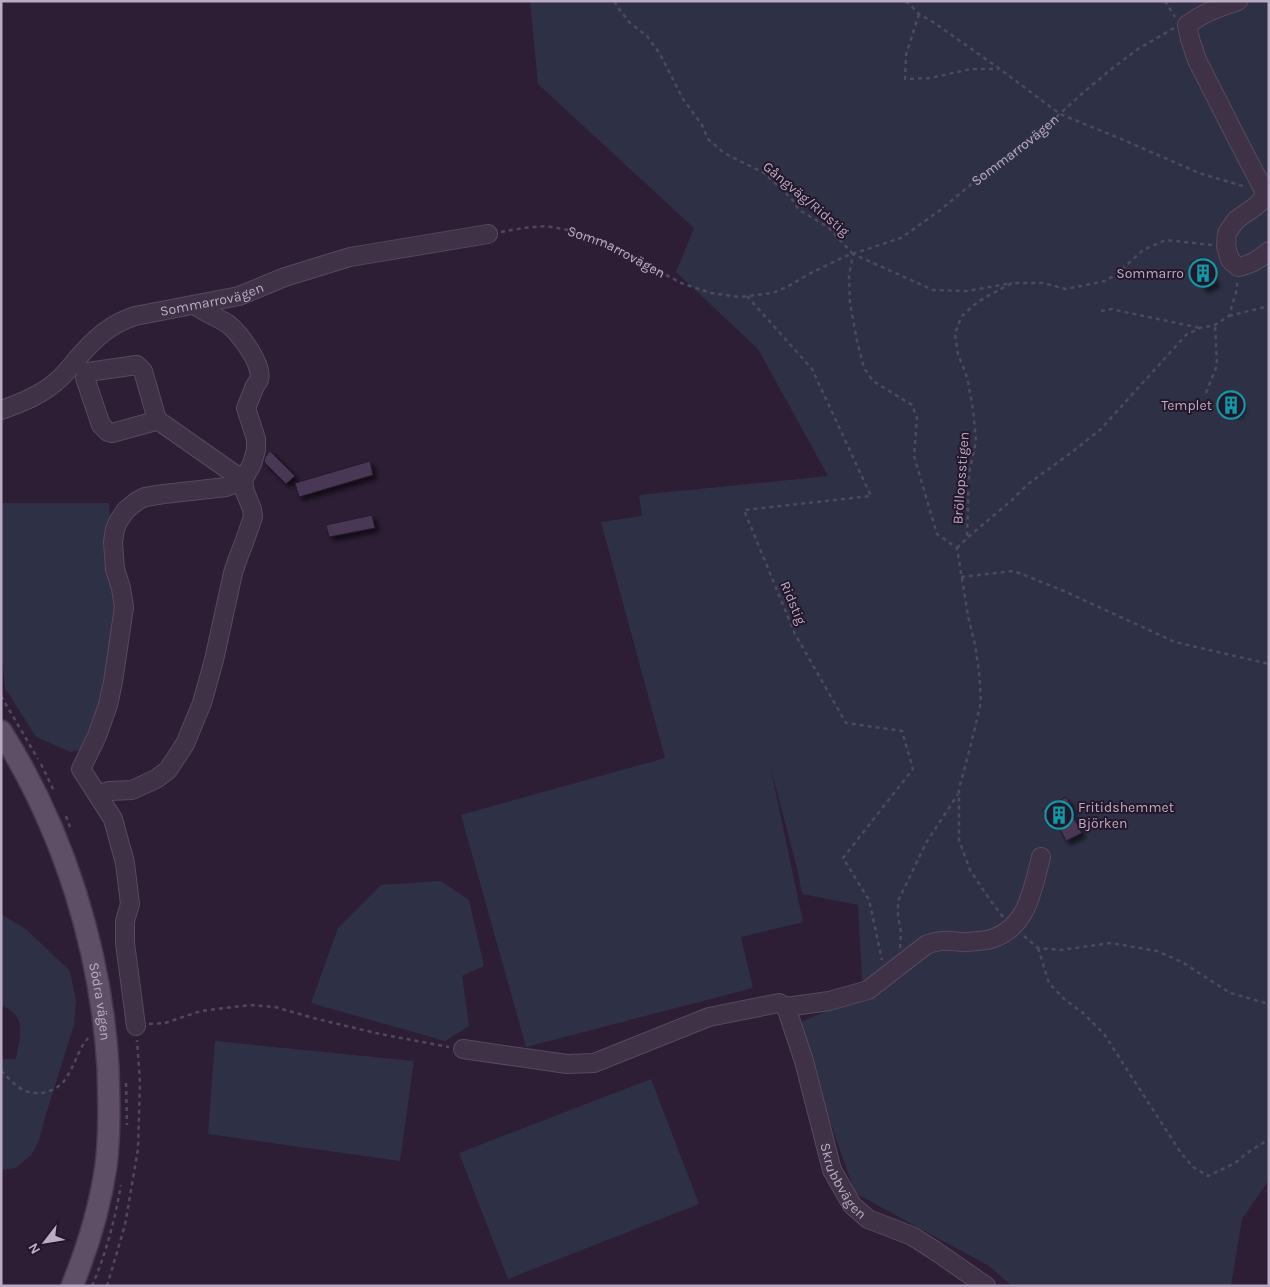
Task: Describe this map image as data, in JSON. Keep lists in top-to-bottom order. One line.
{"streets":{"main road":["Södra vägen"],"street":["Sommarrovägen","Skrubbvägen"],"path":["Gångväg/Ridstig","Bröllopsstigen","Ridstig"]},"crossings":[["Sommarrovägen","Gångväg/Ridstig"],["Sommarrovägen","Ridstig"]],"places":{"building":["Sommarro","Templet","Fritidshemmet Björken"]},"north":"bottom left"}
